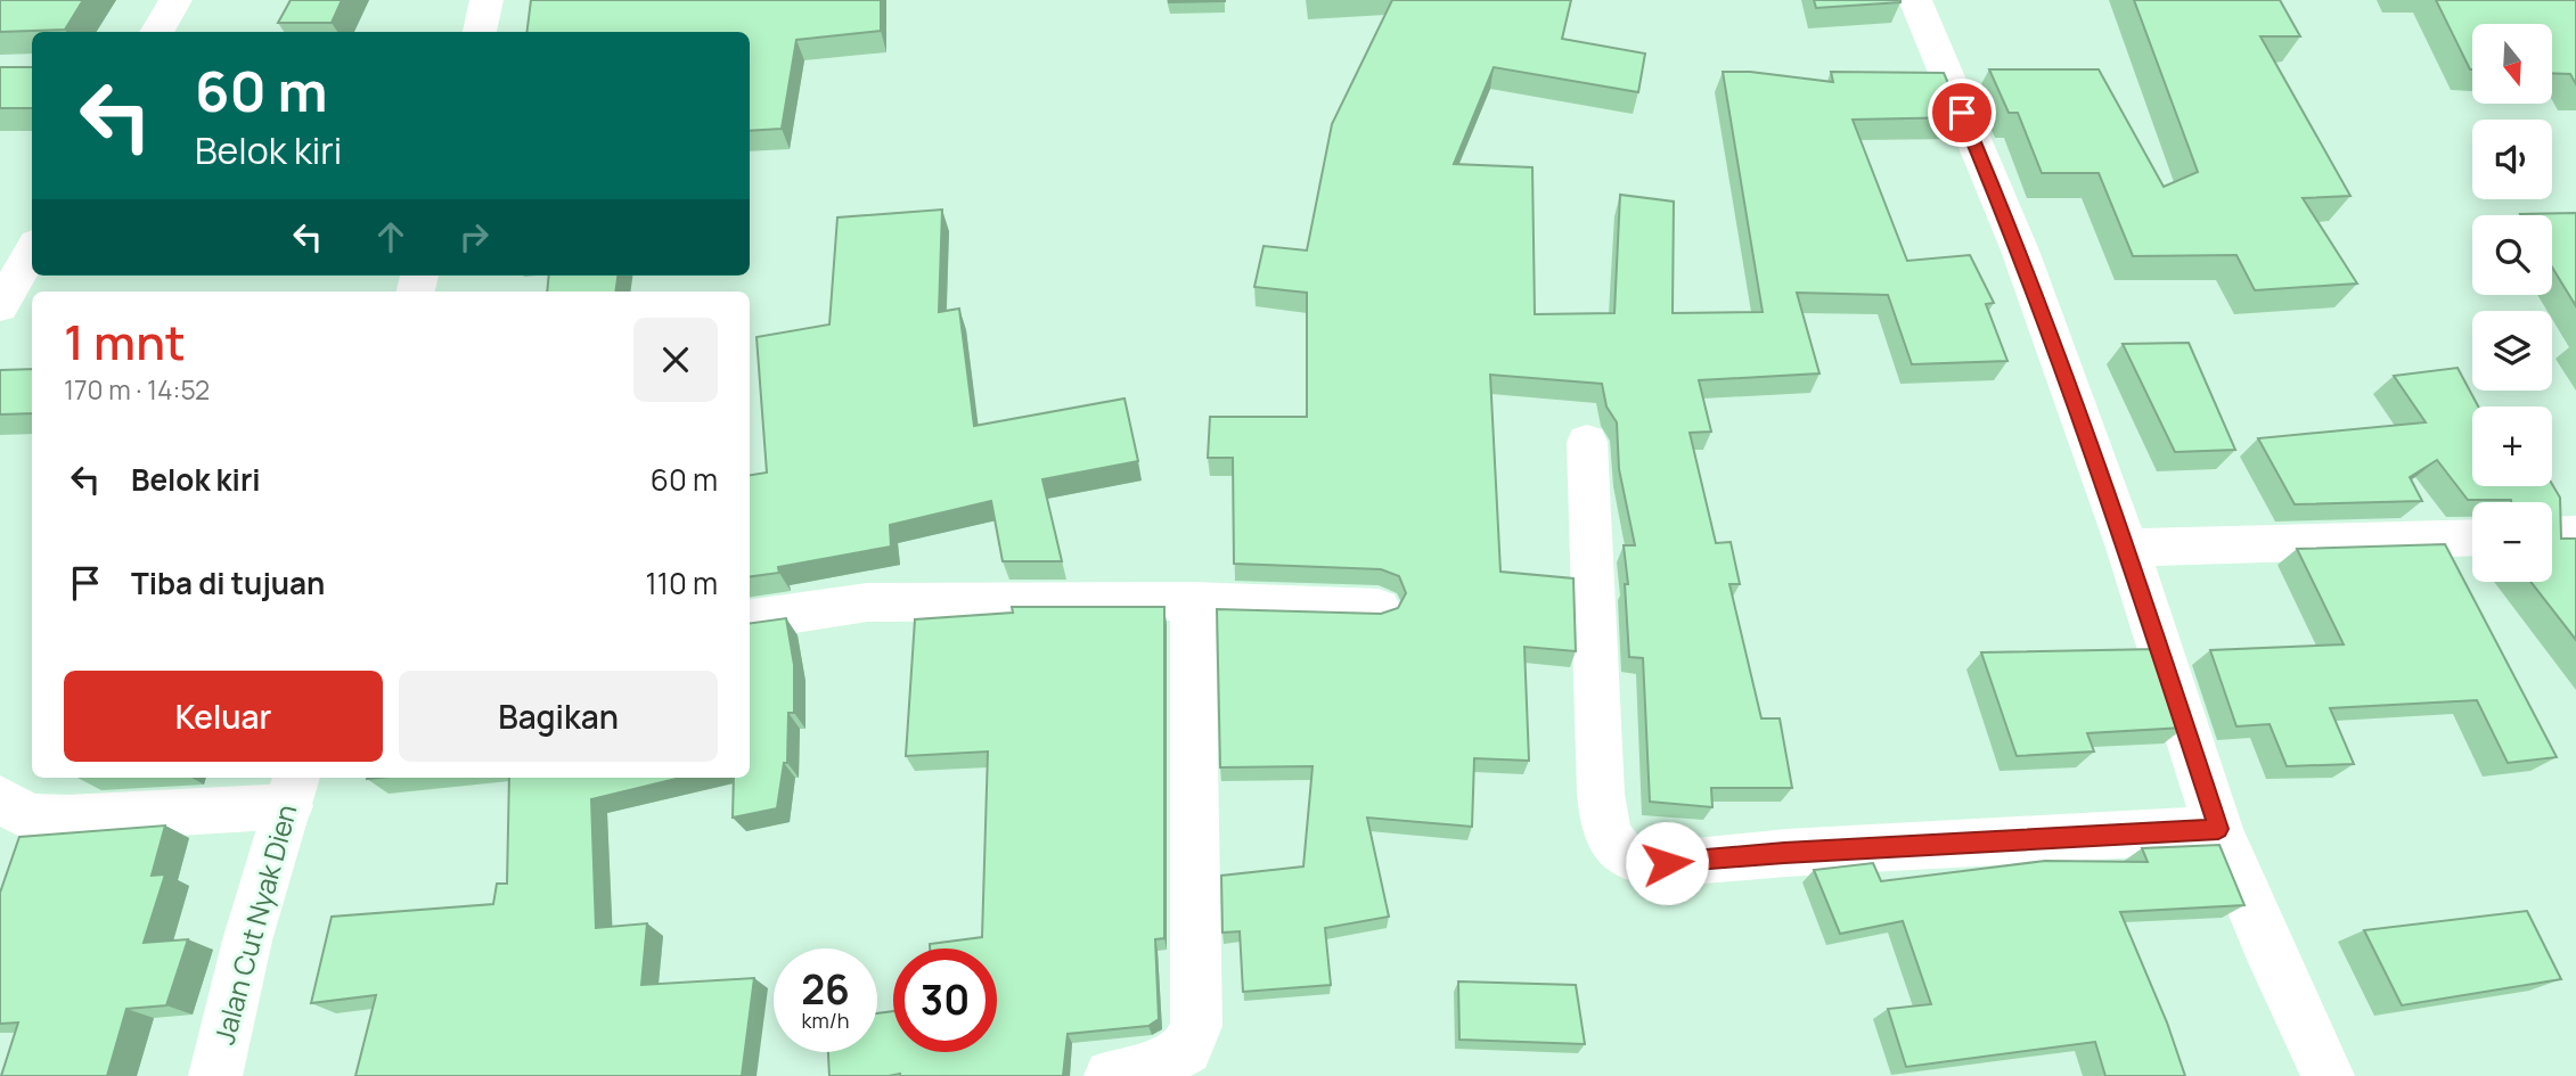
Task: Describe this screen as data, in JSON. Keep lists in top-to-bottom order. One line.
{"streets":{"street":["Jalan Cut Nyak Dien"]},"north":"bottom","page":{"map_buttons":["+","−"],"turn":["60 m","Belok kiri"],"heading":["1 mnt","170 m · 14:52"],"list":[{"name":"Belok kiri","value":"60 m"},{"name":"Tiba di tujuan","value":"110 m"}],"buttons":["Keluar","Bagikan"],"speed":"26 km/h","limit":"30"}}
